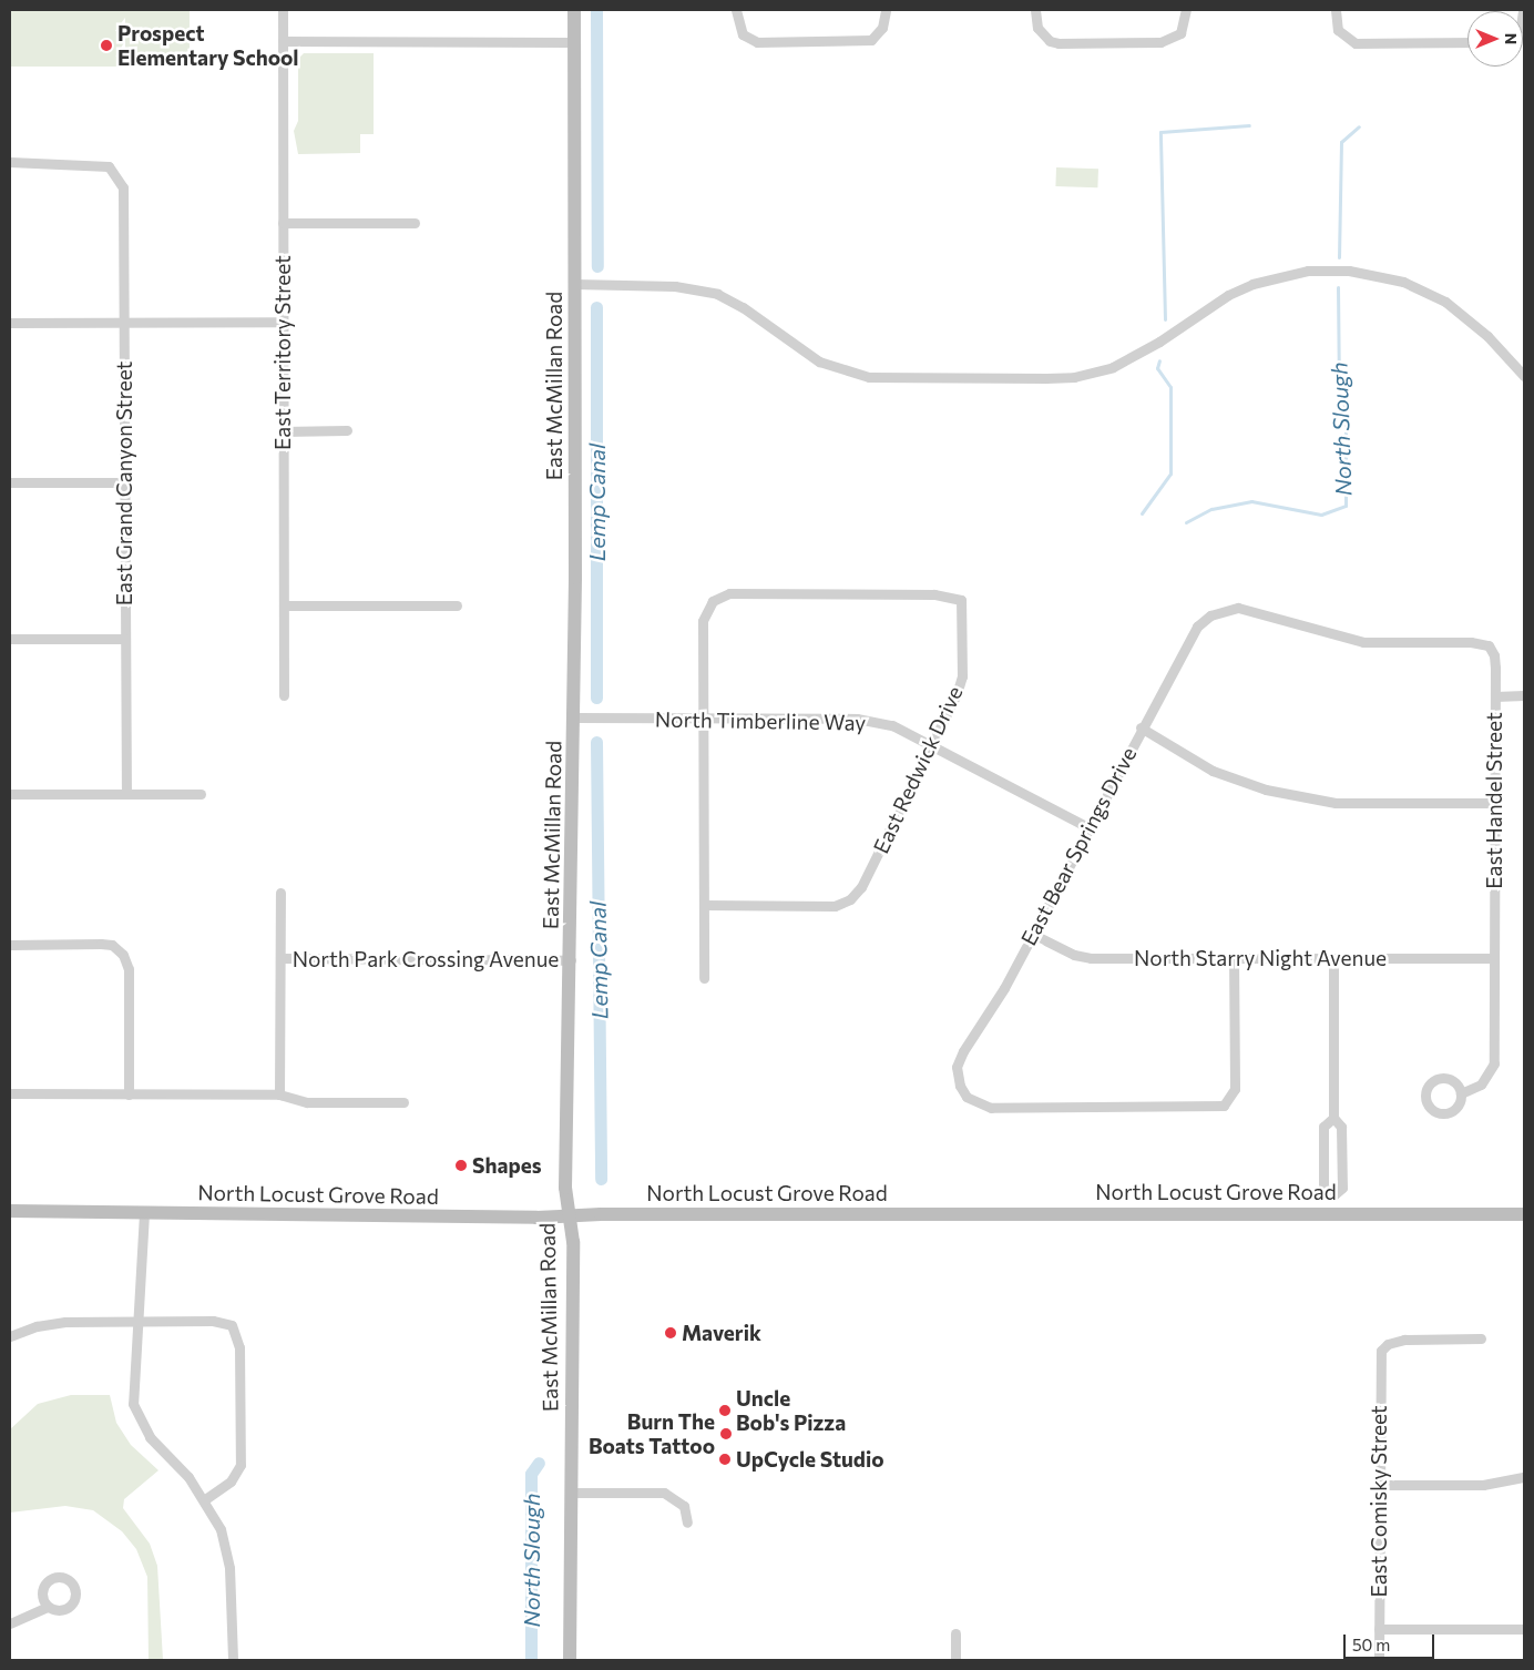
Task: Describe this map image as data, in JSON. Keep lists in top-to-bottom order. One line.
{"streets":{"main road":["East McMillan Road","North Locust Grove Road"],"street":["East Territory Street","East Grand Canyon Street","North Timberline Way","East Redwick Drive","East Handel Street","East Bear Springs Drive","North Starry Night Avenue","North Park Crossing Avenue","East Comisky Street"]},"crossings":[["East McMillan Road","North Timberline Way"],["East McMillan Road","North Park Crossing Avenue"],["East McMillan Road","North Locust Grove Road"],["North Timberline Way","East Redwick Drive"],["North Timberline Way","East Bear Springs Drive"],["East Handel Street","East Bear Springs Drive"],["East Handel Street","North Starry Night Avenue"],["East Bear Springs Drive","North Starry Night Avenue"]],"water":["North Slough","Lemp Canal"],"places":["Prospect Elementary School","Shapes","Maverik","Uncle Bob's Pizza","Burn The Boats Tattoo","UpCycle Studio"],"scale_bar":"50 m","north":"right"}
